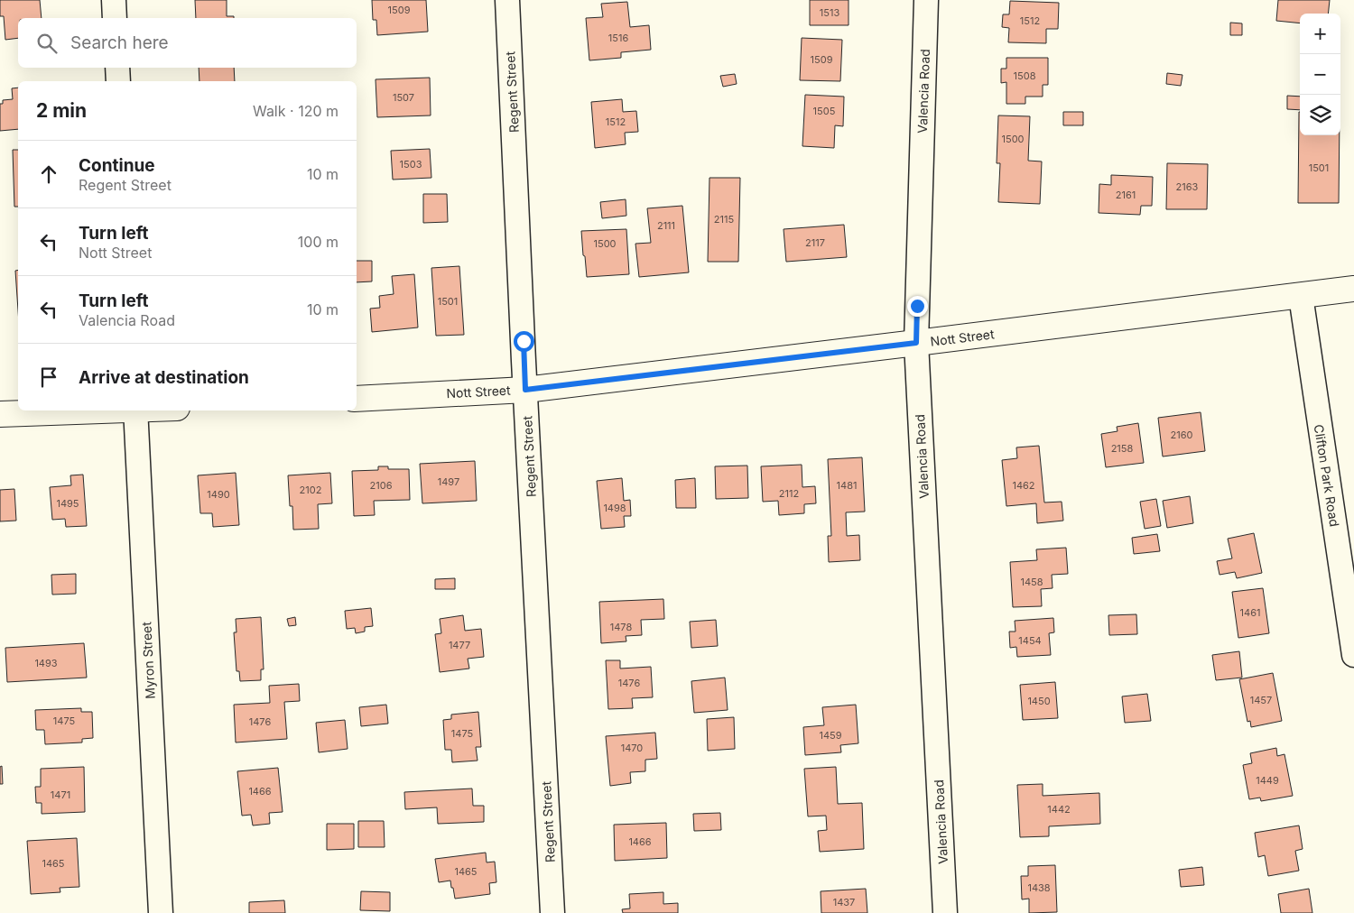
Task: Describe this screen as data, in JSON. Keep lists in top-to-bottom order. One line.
{"streets":{"main road":["Nott Street"],"street":["Valencia Road","Regent Street","Clifton Park Road","Myron Street"]},"crossings":[["Valencia Road","Nott Street"],["Regent Street","Nott Street"],["Nott Street","Clifton Park Road"]],"house_numbers":["1509","1513","1512","1516","1509","1508","1507","1505","1512","1500","1503","1501","2163","2161","2115","2111","2117","1500","1501","2160","2158","1497","2106","1481","1462","2102","2112","1490","1495","1498","1458","1461","1478","1454","1477","1493","1476","1457","1450","1475","1476","1475","1459","1470","1449","1466","1471","1442","1466","1465","1465","1438","1437"],"page":{"map_buttons":["+","−"],"search":"Search here","heading":["2 min","Walk · 120 m"],"list":[["Continue","Regent Street","10 m"],["Turn left","Nott Street","100 m"],["Turn left","Valencia Road","10 m"],"Arrive at destination"]}}
